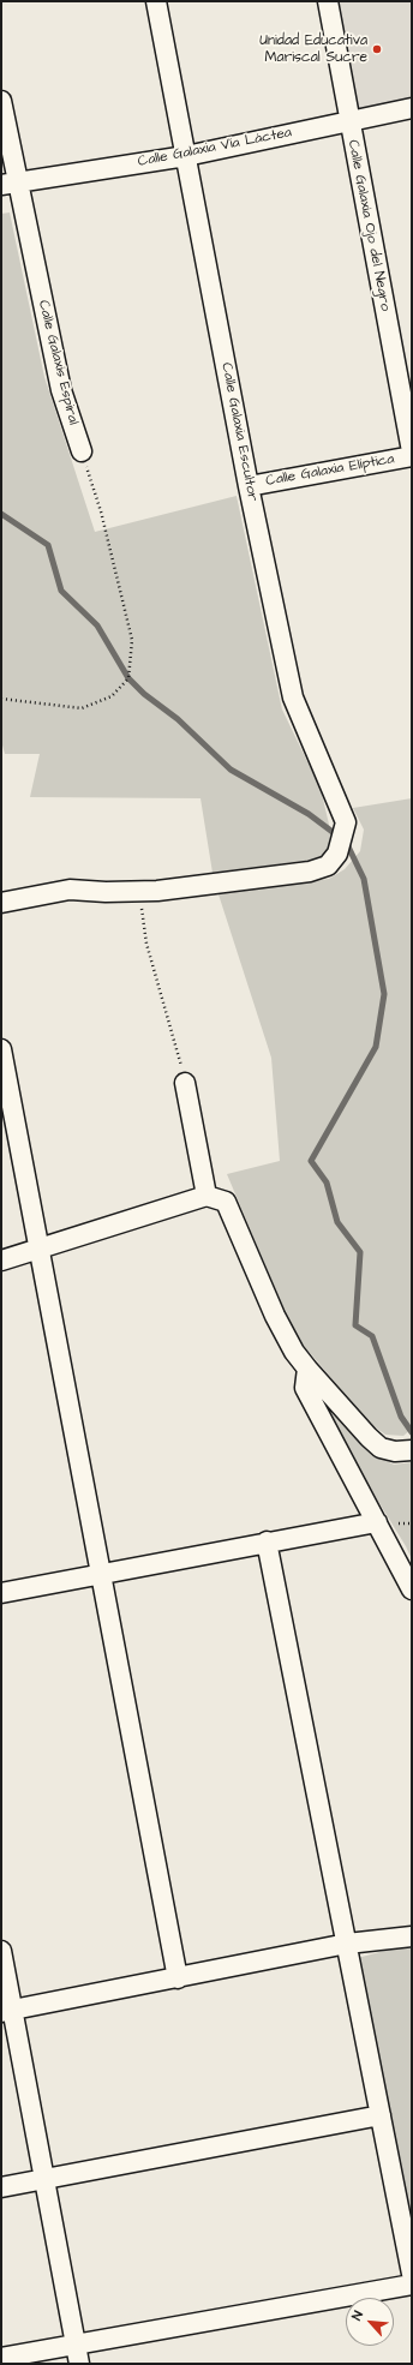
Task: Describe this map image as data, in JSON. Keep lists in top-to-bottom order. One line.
{"streets":{"street":["Calle Galaxia Vía Láctea","Calle Galaxia Ojo del Negro","Calle Galaxis Espiral","Calle Galaxia Escultor","Calle Galaxia Elíptica"]},"crossings":[["Calle Galaxia Vía Láctea","Calle Galaxia Ojo del Negro"],["Calle Galaxia Vía Láctea","Calle Galaxis Espiral"],["Calle Galaxia Vía Láctea","Calle Galaxia Escultor"],["Calle Galaxia Escultor","Calle Galaxia Elíptica"]],"places":["Unidad Educativa Mariscal Sucre"],"north":"top left"}
